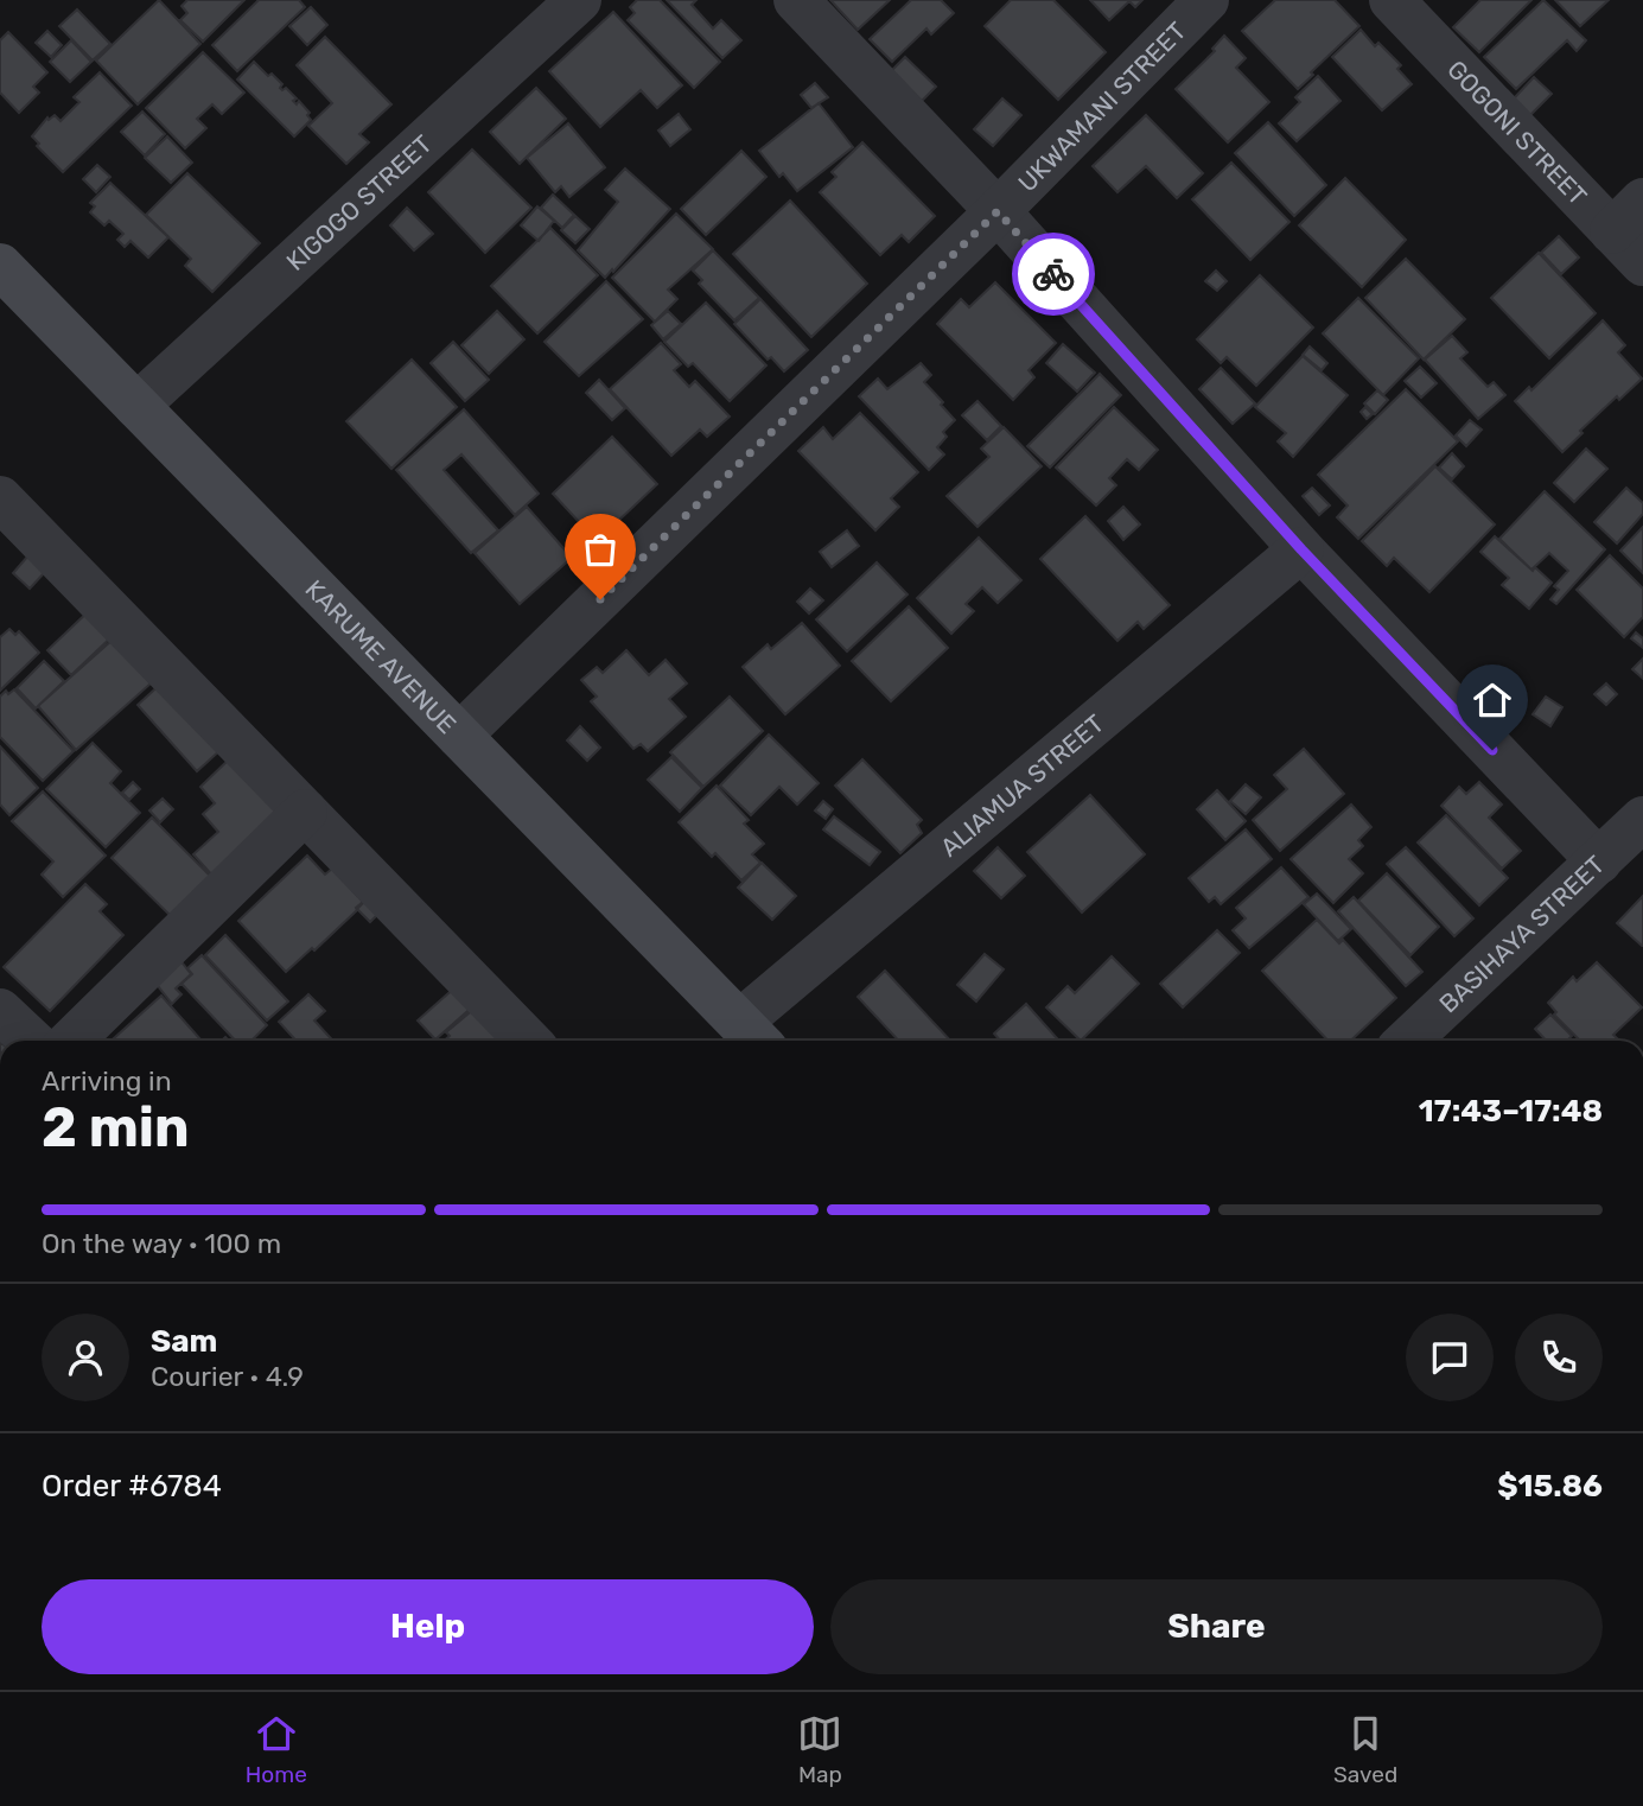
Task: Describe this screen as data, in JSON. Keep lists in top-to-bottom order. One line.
{"streets":{"main road":["KARUME AVENUE"],"street":["UKWAMANI STREET","GOGONI STREET","KIGOGO STREET","ALIAMUA STREET","BASIHAYA STREET"]},"crossings":[["UKWAMANI STREET","KARUME AVENUE"],["KIGOGO STREET","KARUME AVENUE"],["KARUME AVENUE","ALIAMUA STREET"]],"page":{"heading":["2 min","Arriving in","17:43–17:48"],"panel":["Sam","Courier · 4.9","Order #6784","$15.86"],"bar":"On the way · 100 m","buttons":["Help","Share"],"tabs":["Home","Map","Saved"]}}
